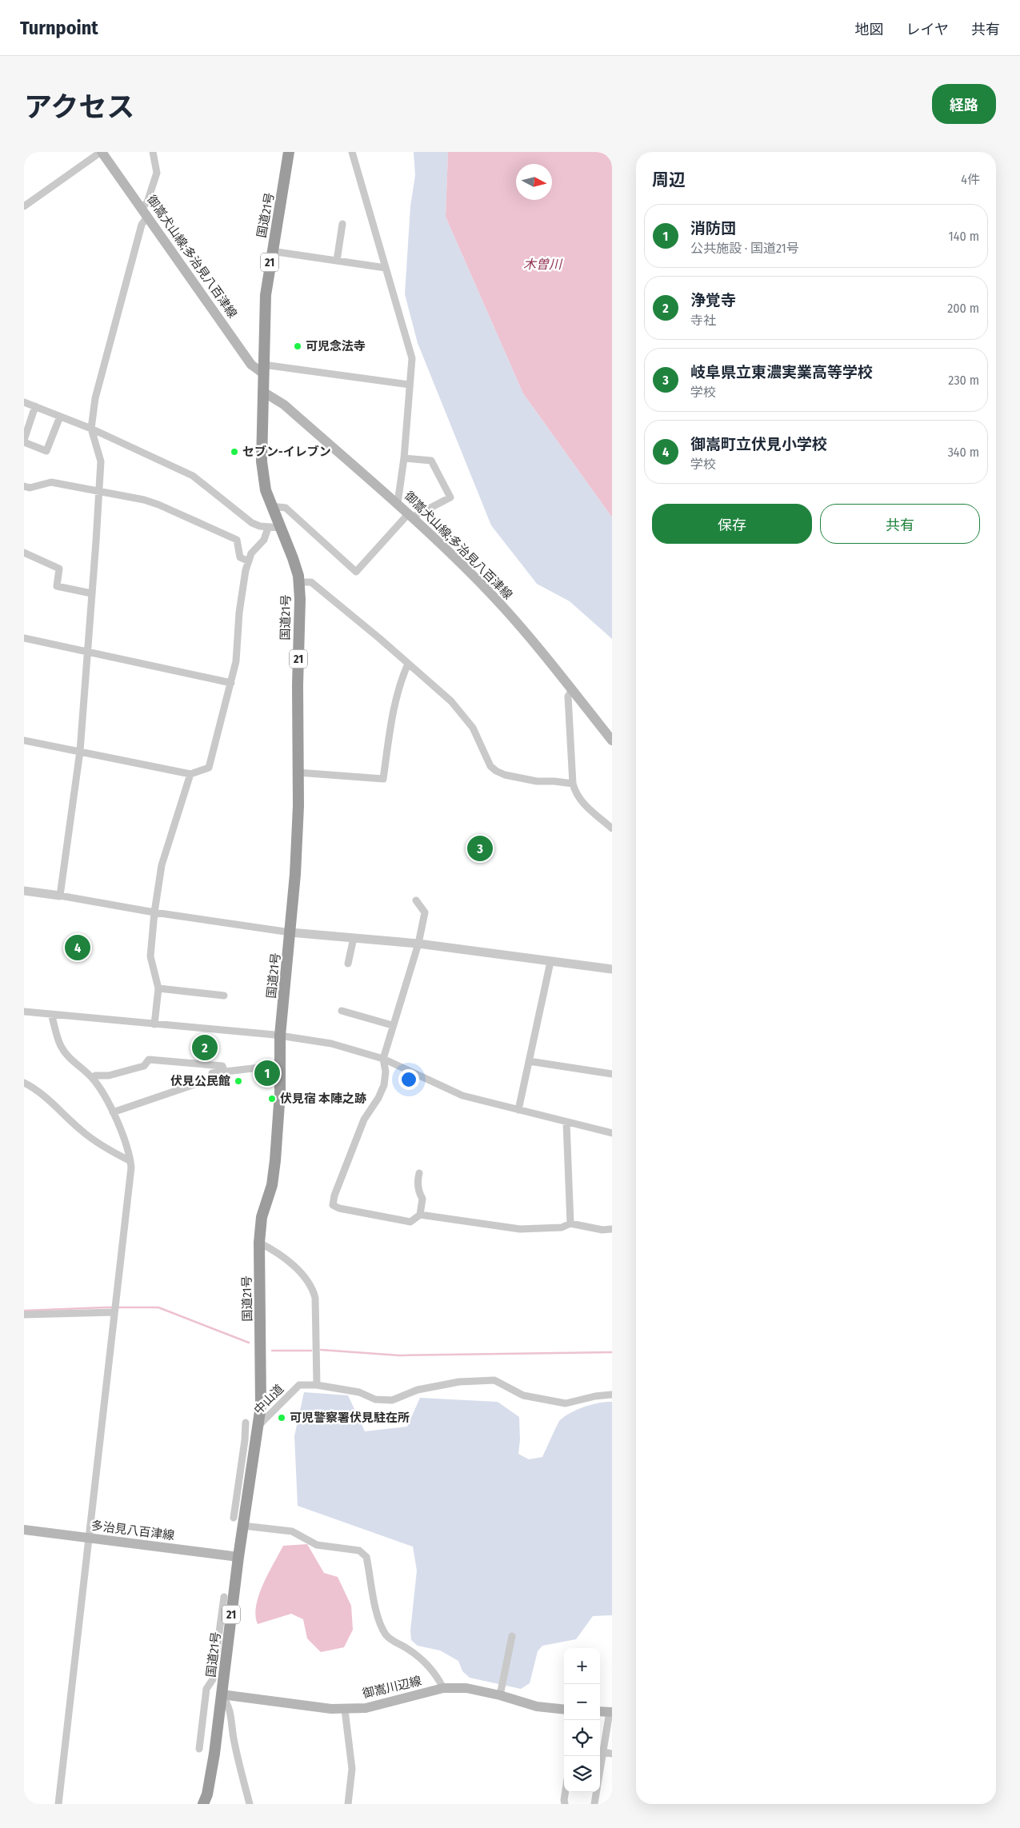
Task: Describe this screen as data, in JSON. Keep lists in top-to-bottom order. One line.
{"streets":{"highway":["国道21号","21"],"main road":["御嵩犬山線;多治見八百津線","多治見八百津線","御嵩川辺線"],"street":["中山道"]},"crossings":[["国道21号","御嵩犬山線;多治見八百津線"],["国道21号","中山道"],["国道21号","多治見八百津線"],["国道21号","御嵩川辺線"]],"water":["木曽川"],"places":["可児念法寺","セブン-イレブン","伏見公民館","伏見宿 本陣之跡","可児警察署伏見駐在所"],"north":"right","page":{"header":"Turnpoint","nav":["地図","レイヤ","共有"],"title":"アクセス","buttons":["経路",["保存","共有"]],"heading":["周辺","4件"],"list":[{"mark":"1","name":"消防団","note":"公共施設 · 国道21号","value":"140 m"},{"mark":"2","name":"浄覚寺","note":"寺社","value":"200 m"},{"mark":"3","name":"岐阜県立東濃実業高等学校","note":"学校","value":"230 m"},{"mark":"4","name":"御嵩町立伏見小学校","note":"学校","value":"340 m"}],"pins":["3","4","2","1"],"map_buttons":["+","−"]}}
